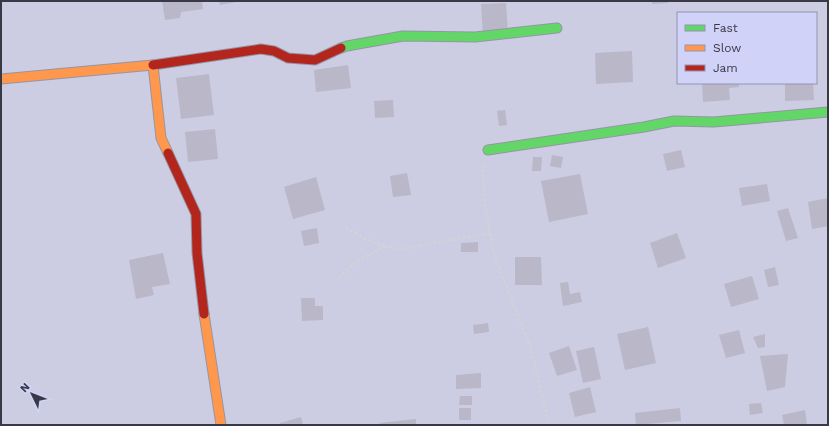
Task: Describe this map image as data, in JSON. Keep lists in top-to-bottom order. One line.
{"legend":["Fast","Slow","Jam"],"north":"top left"}
